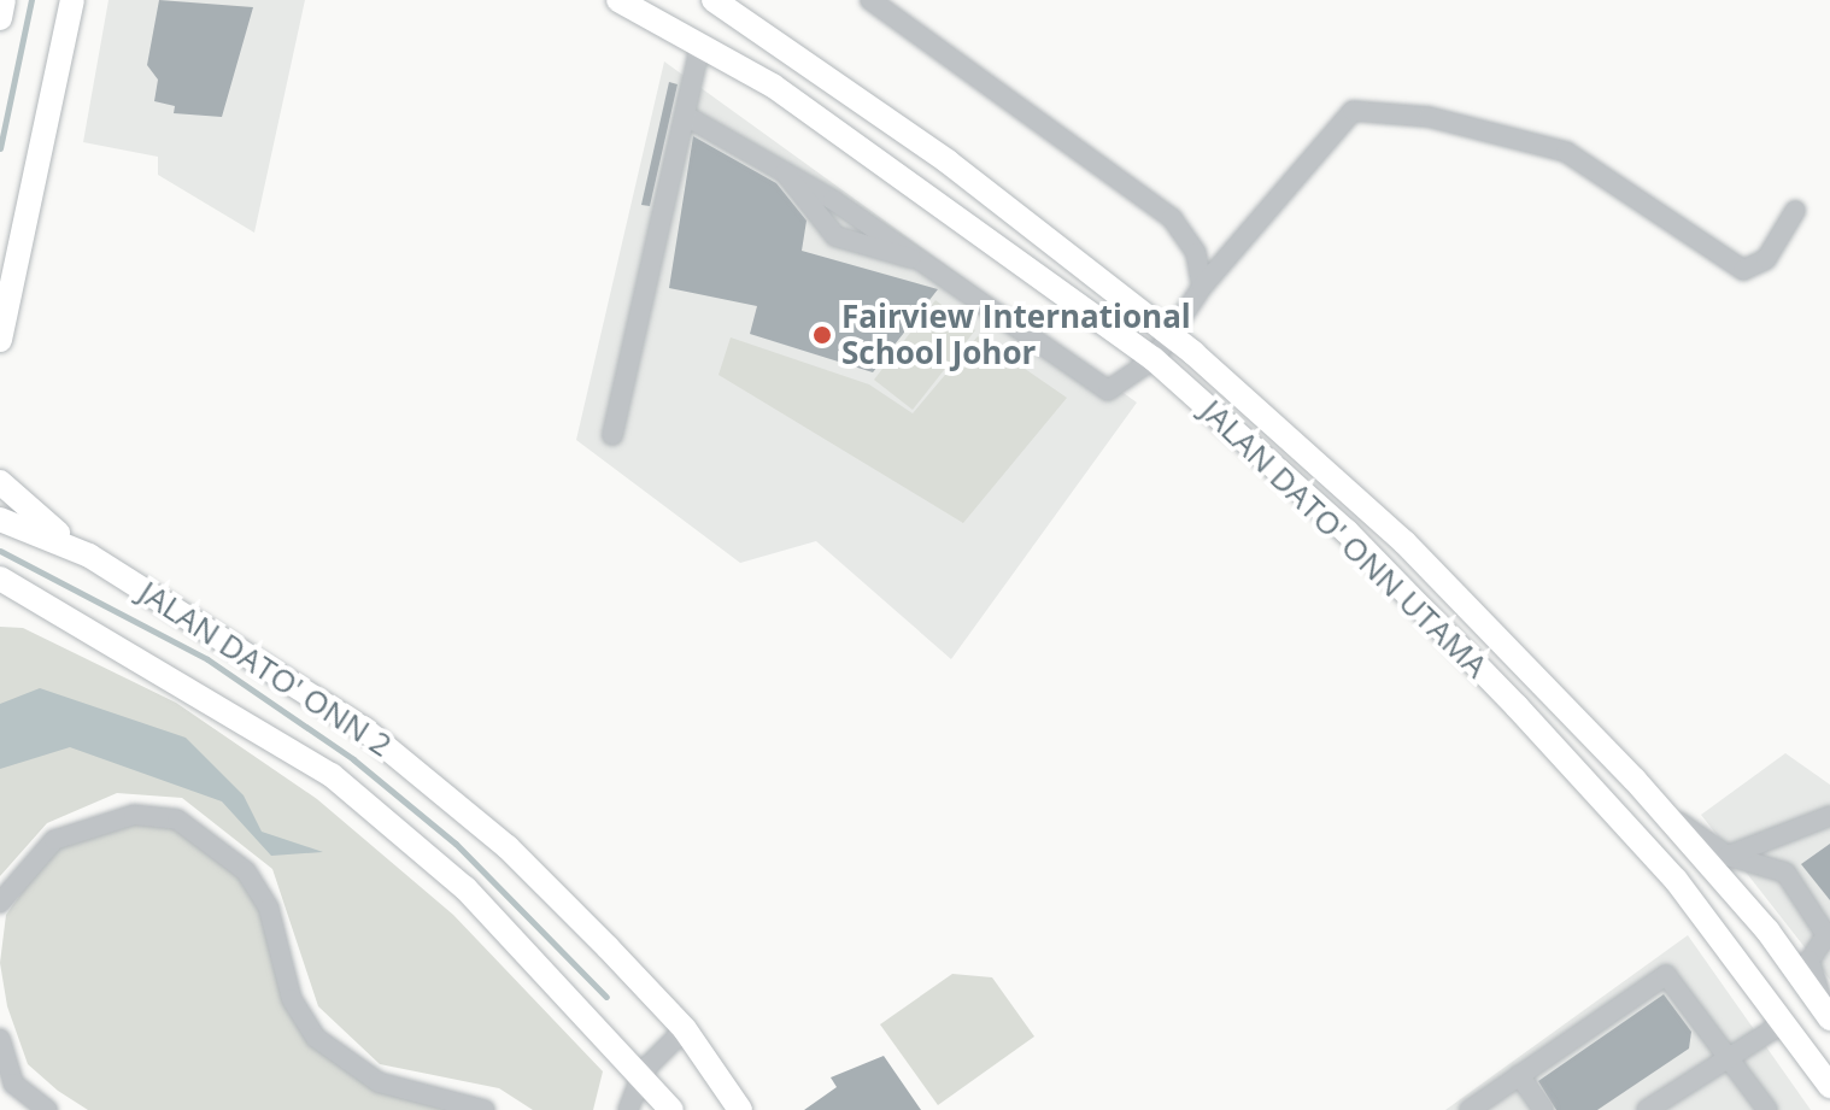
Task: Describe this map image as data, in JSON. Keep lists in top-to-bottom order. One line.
{"streets":{"main road":["JALAN DATO' ONN UTAMA","JALAN DATO' ONN 2"]},"places":["Fairview International School Johor"]}
